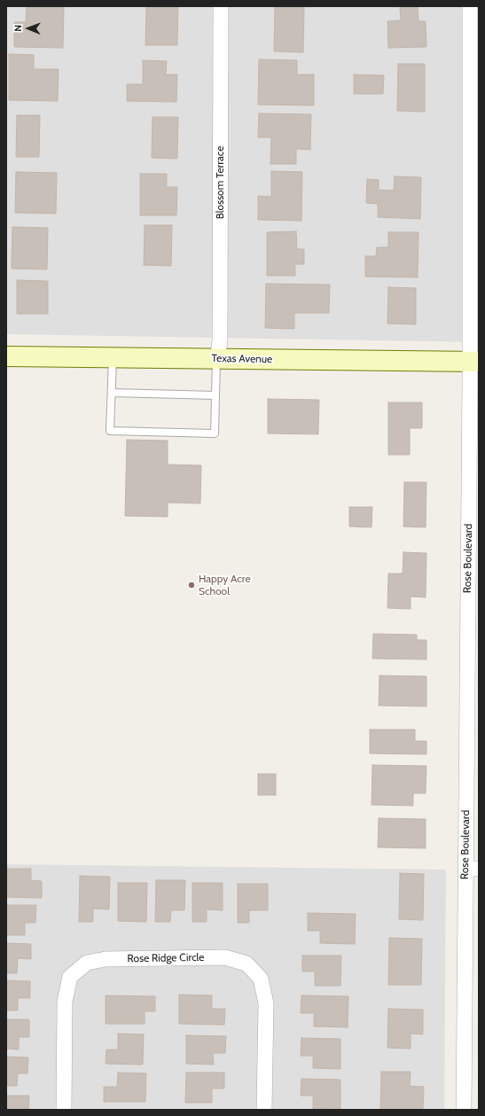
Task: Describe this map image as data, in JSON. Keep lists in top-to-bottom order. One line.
{"streets":{"street":["Blossom Terrace","Texas Avenue","Rose Boulevard","Rose Ridge Circle"]},"crossings":[["Blossom Terrace","Texas Avenue"],["Texas Avenue","Rose Boulevard"]],"places":["Happy Acre School"],"north":"left"}
